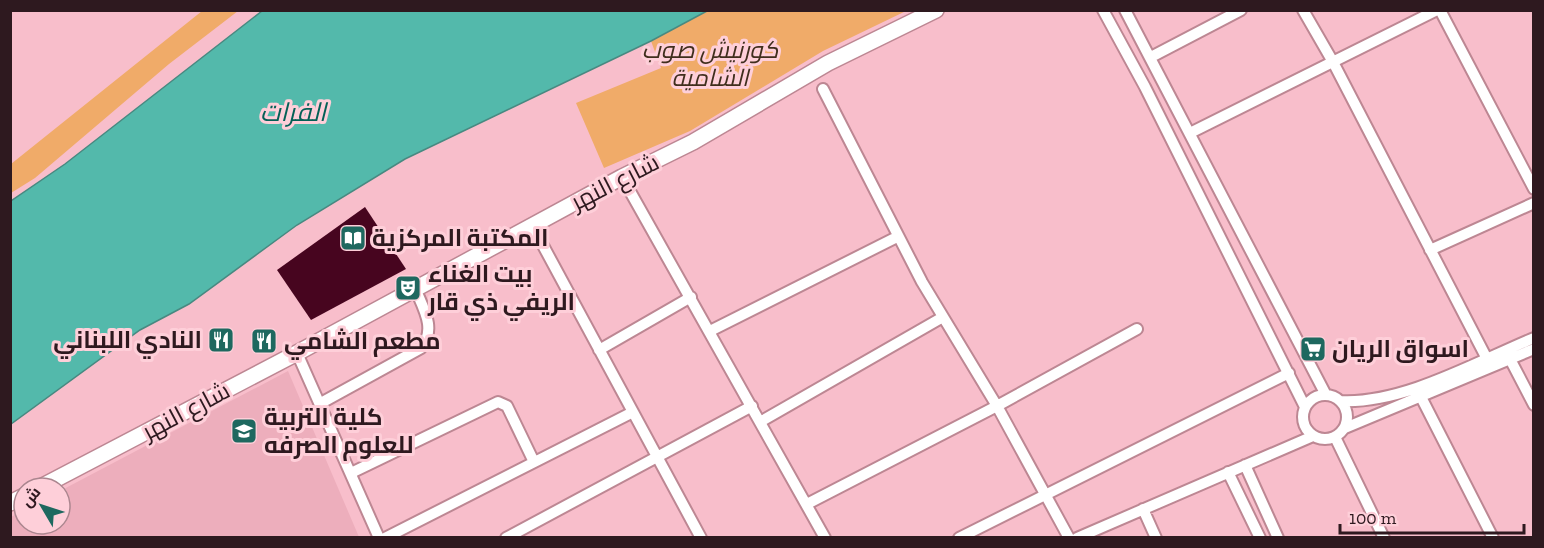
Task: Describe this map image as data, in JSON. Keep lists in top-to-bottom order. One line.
{"streets":{"main road":["شارع النهر"]},"water":["الفرات"],"parks":["كورنيش صوب الشامية"],"places":{"library":["المكتبة المركزية"],"theatre":["بيت الغناء الريفي ذي قار"],"restaurant":["النادي اللبناني","مطعم الشامي"],"supermarket":["اسواق الريان"],"school or university":["كلية التربية للعلوم الصرفه"]},"scale_bar":"100 m","north":"top left"}
